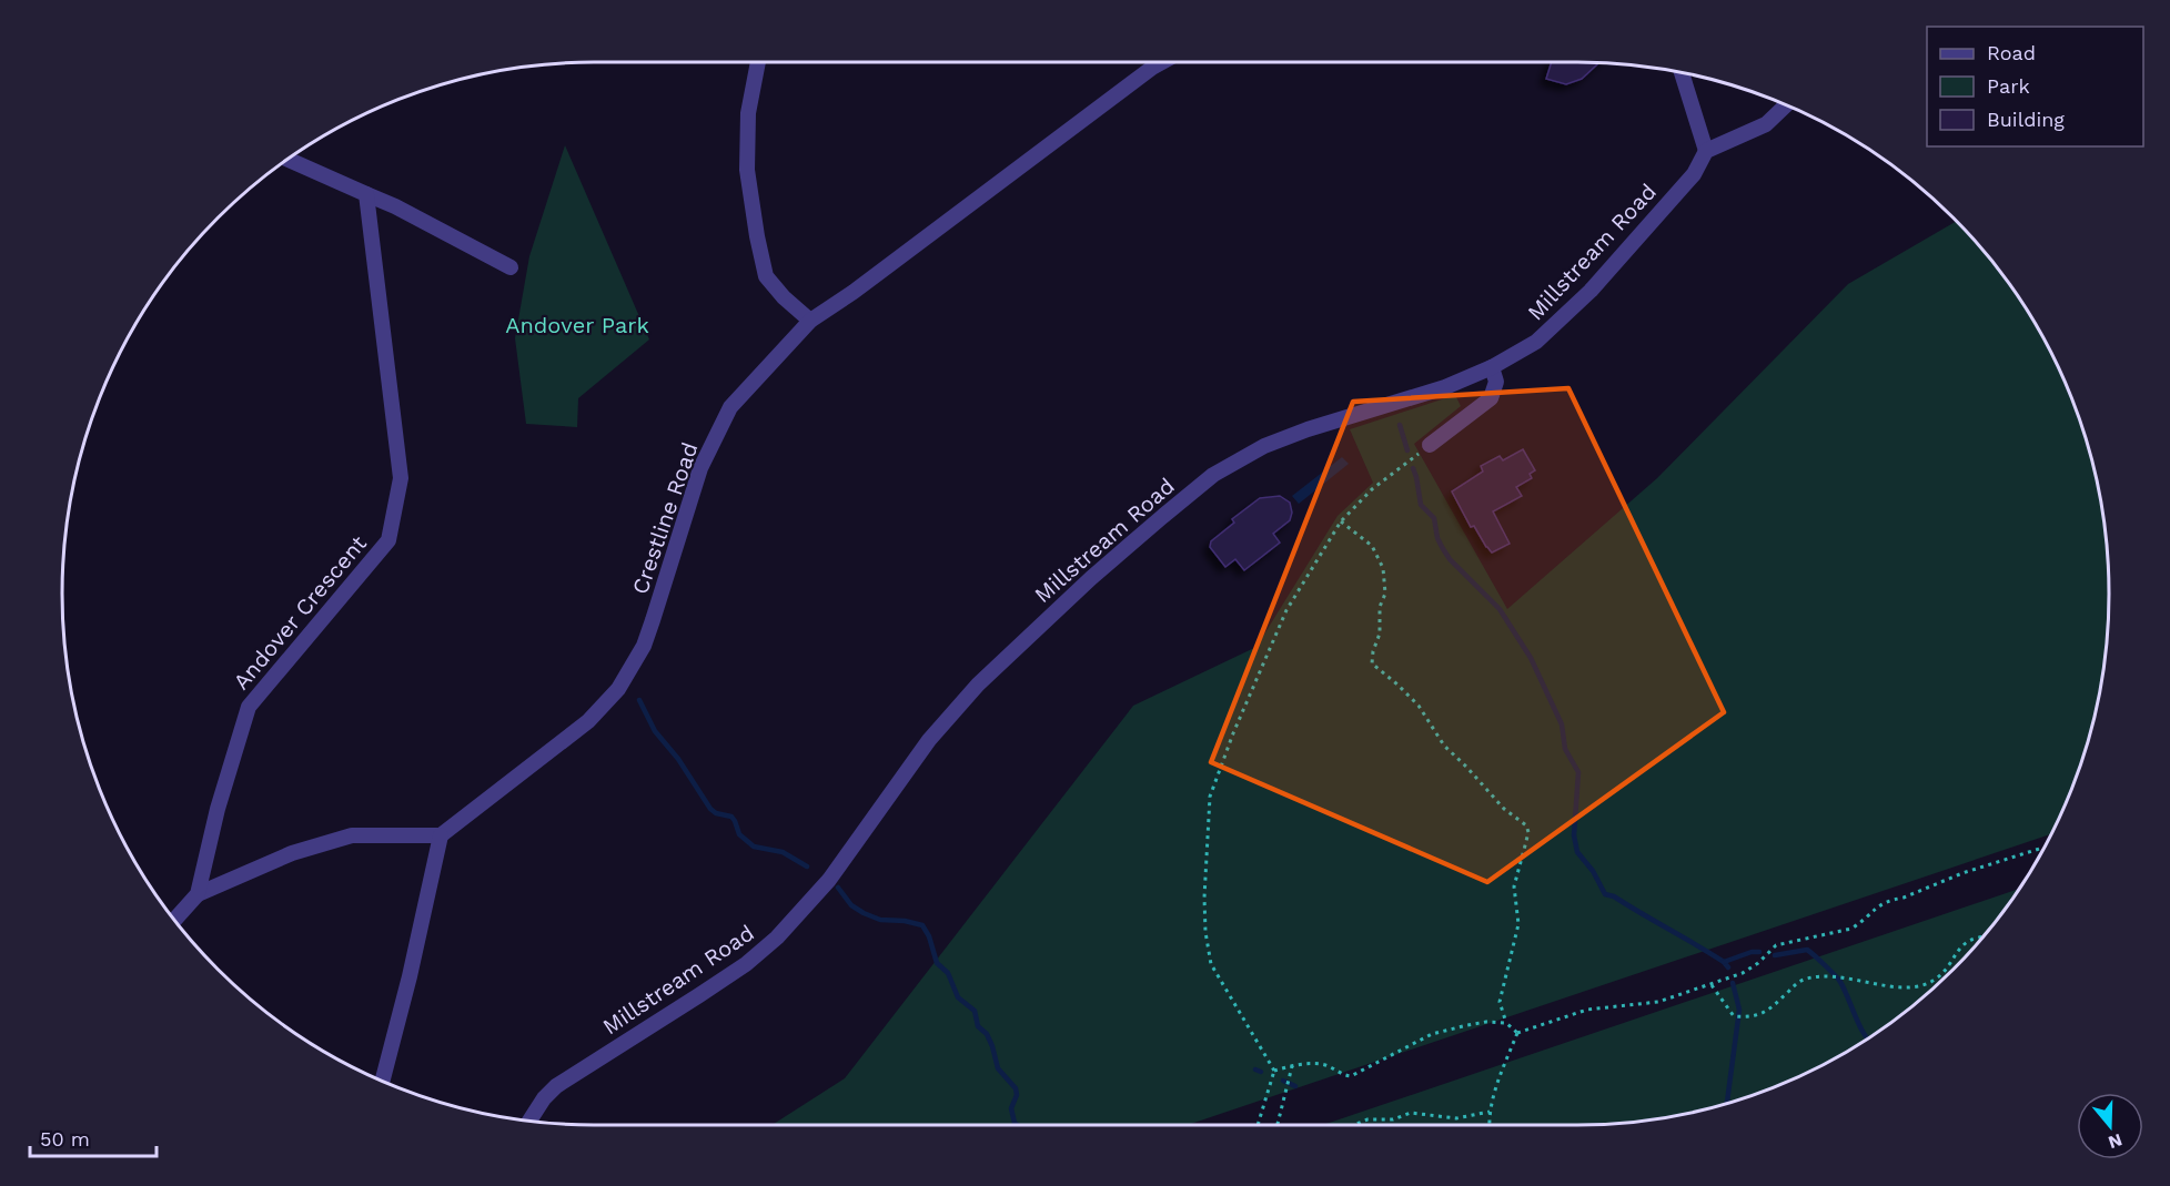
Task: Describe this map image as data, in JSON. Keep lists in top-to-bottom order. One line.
{"streets":{"street":["Millstream Road","Crestline Road","Andover Crescent"]},"parks":["Andover Park"],"legend":["Road","Park","Building"],"scale_bar":"50 m","north":"bottom"}
